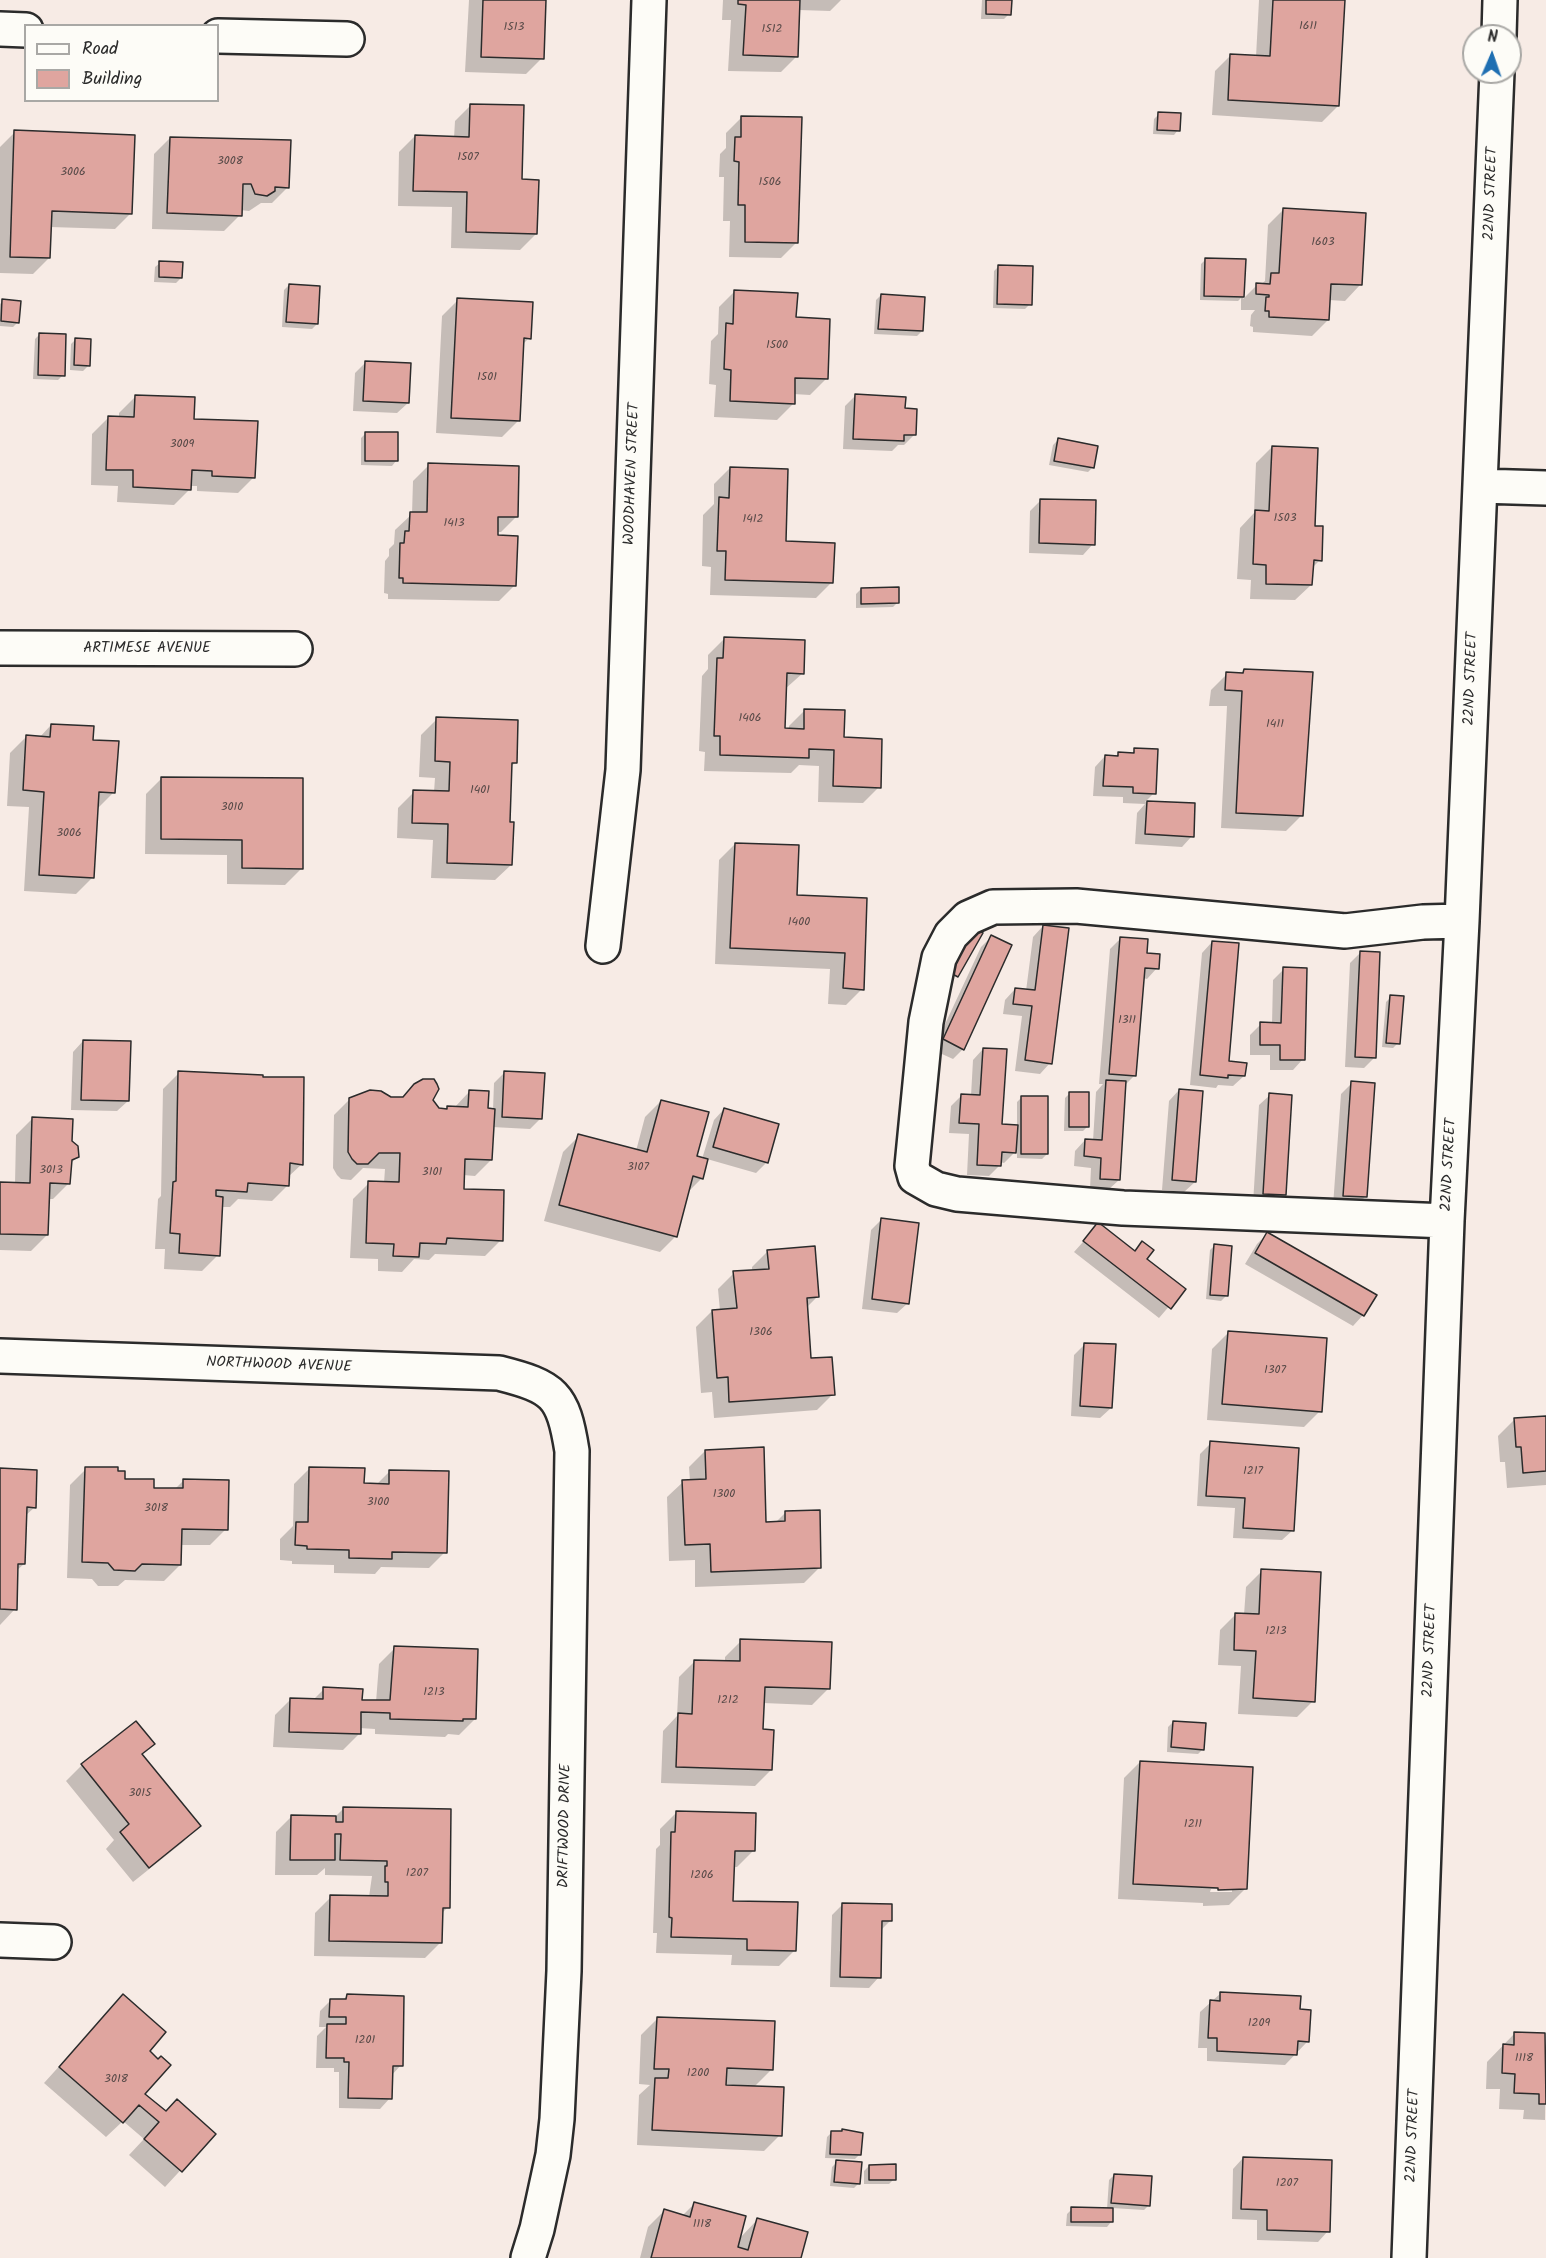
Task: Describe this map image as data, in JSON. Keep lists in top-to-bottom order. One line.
{"streets":{"street":["22ND STREET","WOODHAVEN STREET","ARTIMESE AVENUE","NORTHWOOD AVENUE","DRIFTWOOD DRIVE"]},"crossings":[["NORTHWOOD AVENUE","DRIFTWOOD DRIVE"]],"house_numbers":["1611","1513","1512","1507","3008","3006","1506","1603","1500","1501","3009","1503","1412","1413","1406","1411","1401","3010","3006","1400","1311","3107","3013","3101","1306","1307","1217","1300","3100","3018","1213","1213","1212","3015","1211","1207","1206","1209","1201","1118","1200","3018","1207","1118"],"legend":["Road","Building"],"north":"top"}
